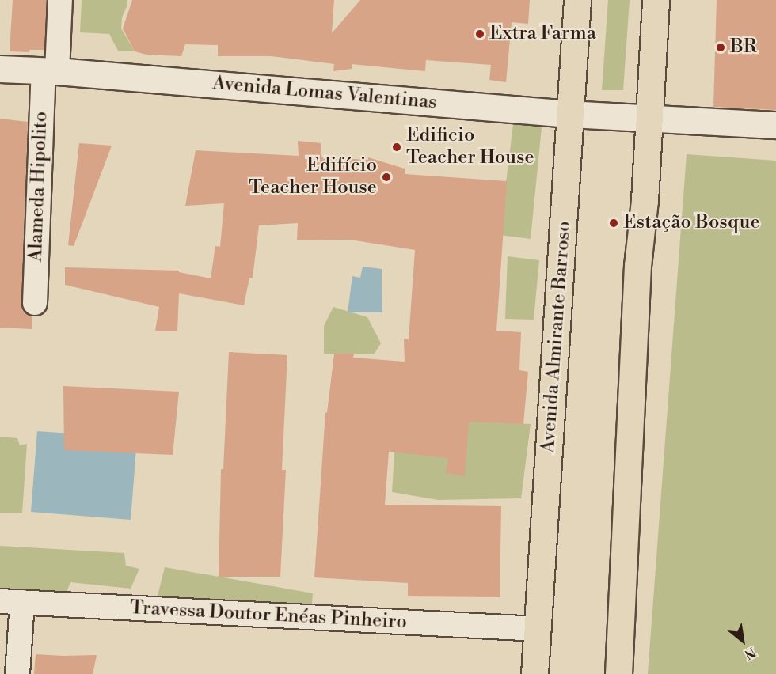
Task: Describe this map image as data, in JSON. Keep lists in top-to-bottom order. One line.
{"streets":{"highway":["Avenida Almirante Barroso"],"street":["Avenida Lomas Valentinas","Alameda Hipolito","Travessa Doutor Enéas Pinheiro"]},"crossings":[["Avenida Lomas Valentinas","Alameda Hipolito"],["Avenida Lomas Valentinas","Avenida Almirante Barroso"],["Avenida Almirante Barroso","Travessa Doutor Enéas Pinheiro"]],"places":["Extra Farma","BR","Edificio Teacher House","Edifício Teacher House","Estação Bosque"],"north":"bottom right"}
